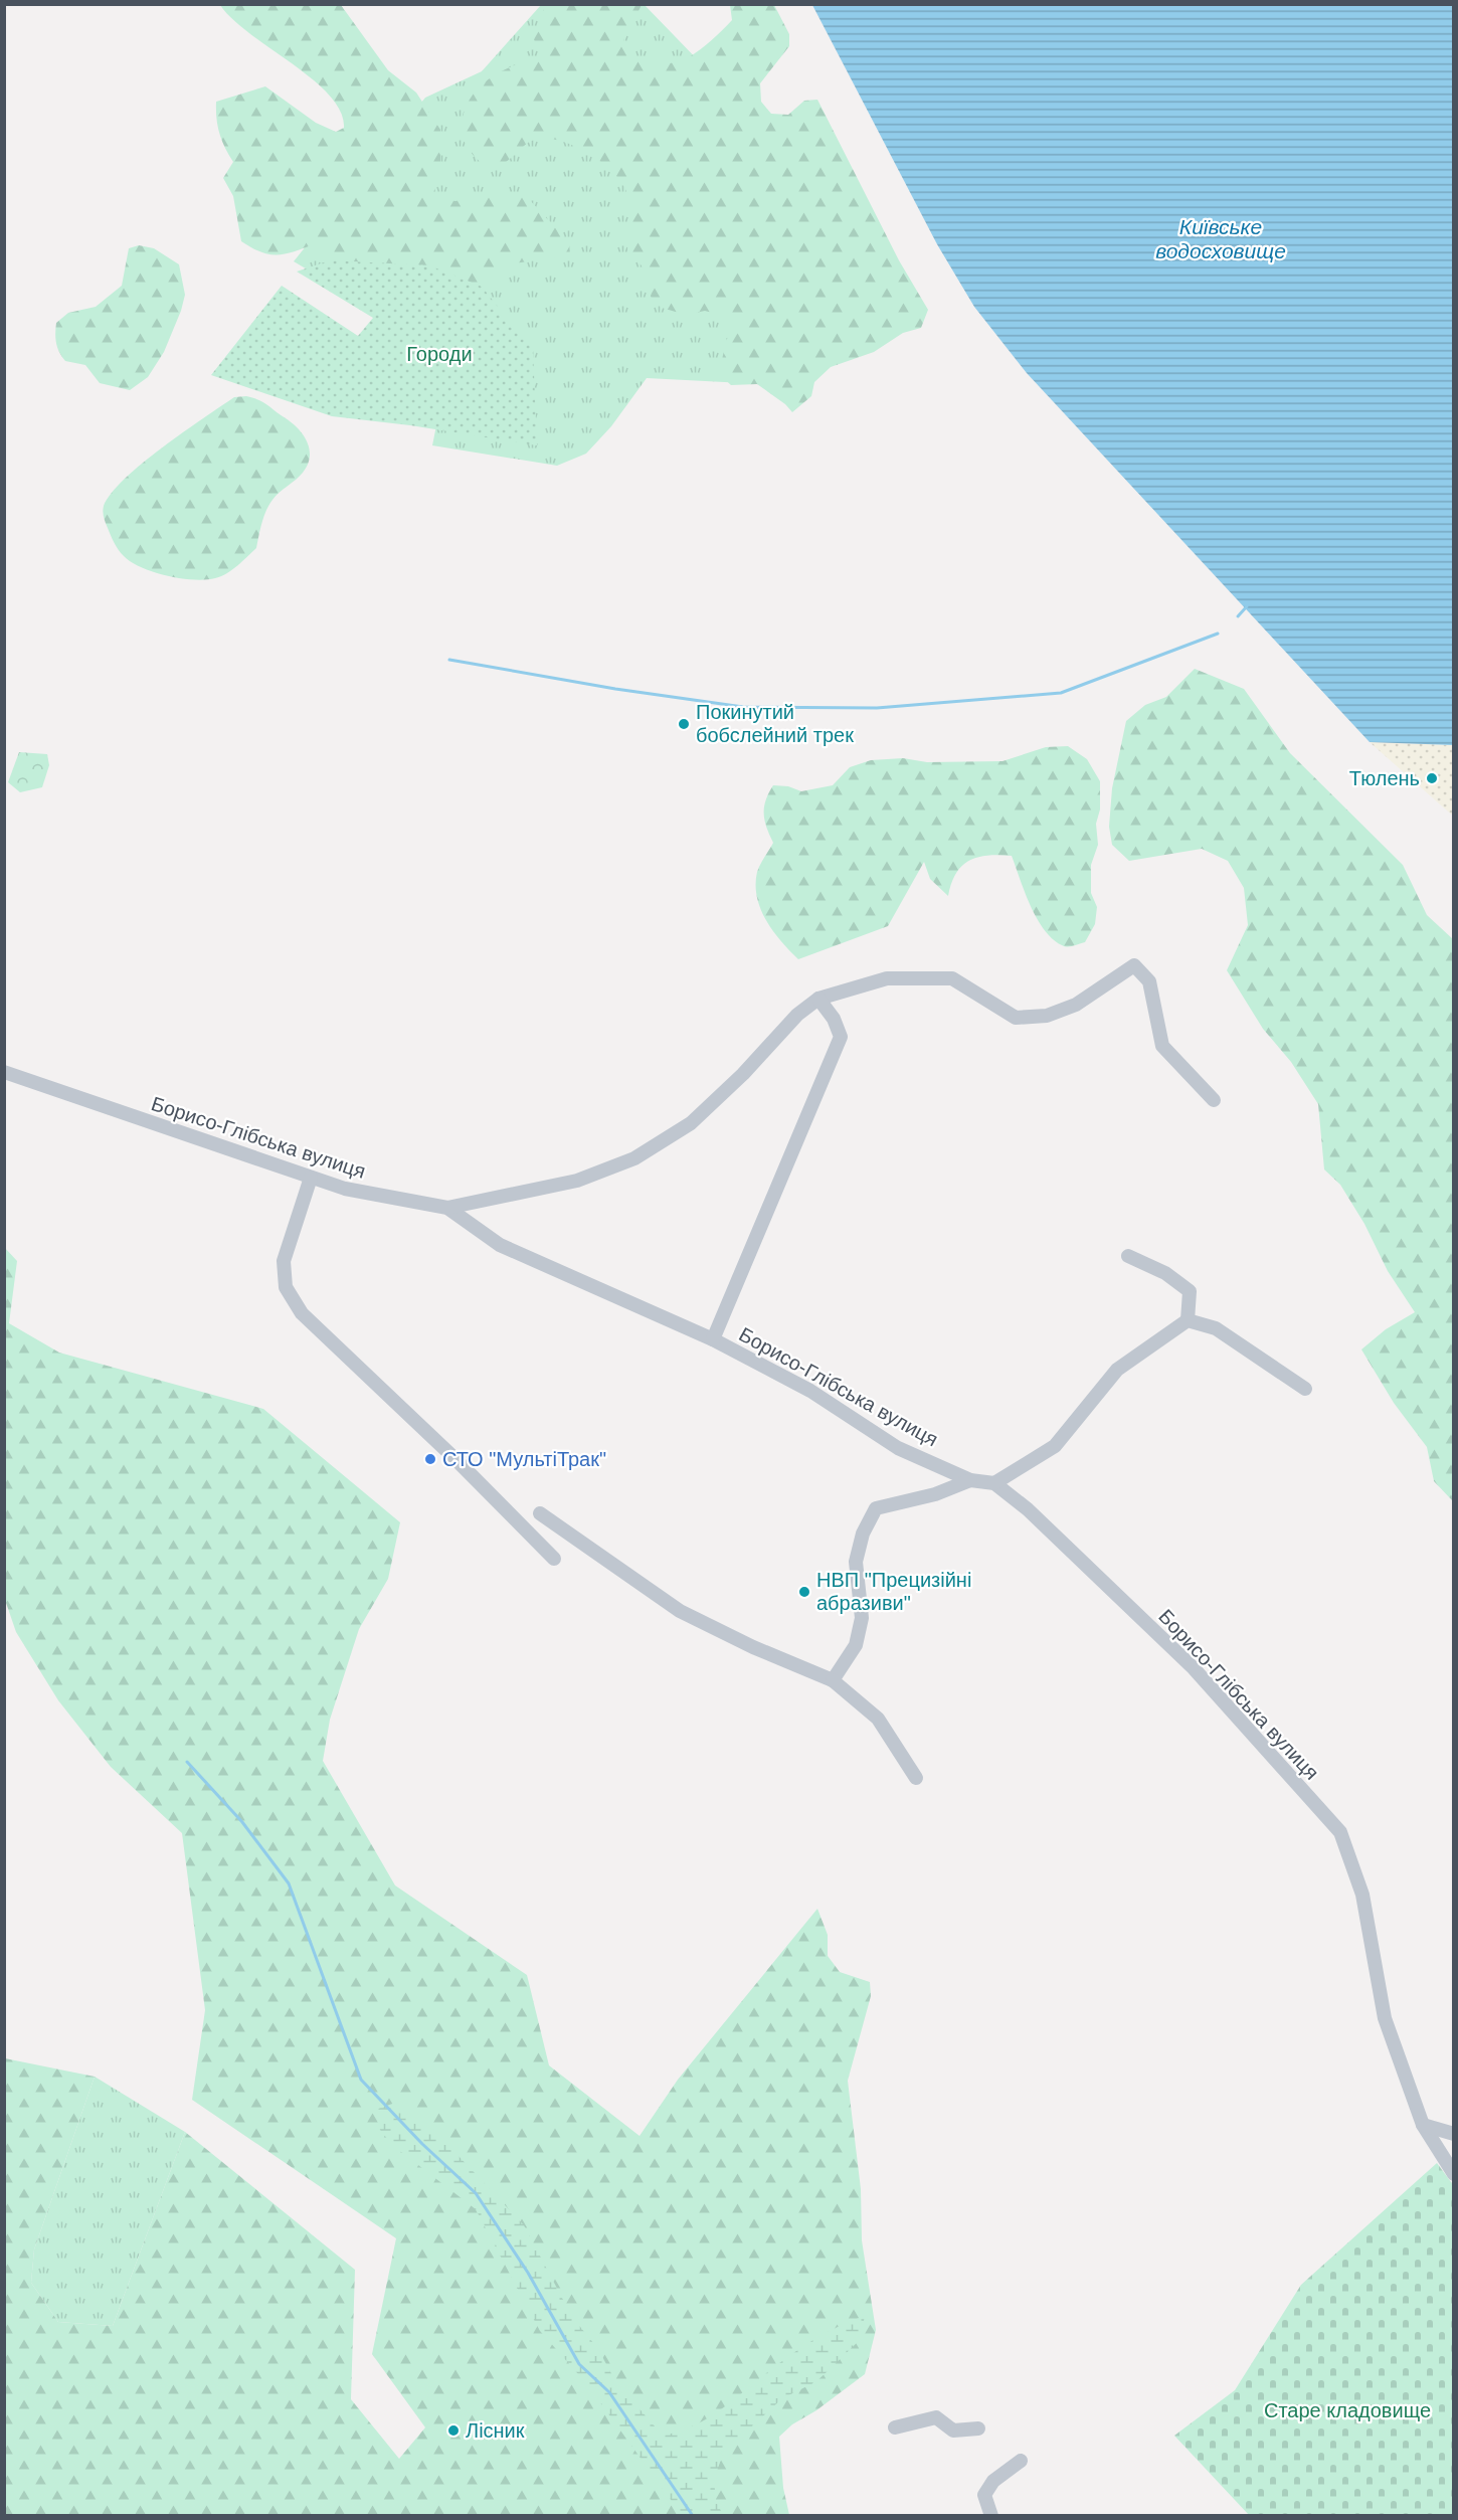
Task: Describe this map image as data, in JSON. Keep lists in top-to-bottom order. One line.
{"streets":{"street":["Борисо-Глібська вулиця"]},"water":["Київське водосховище"],"parks":["Городи","Старе кладовище"],"places":["Покинутий бобслейний трек","Тюлень","СТО \"МультіТрак\"","НВП \"Прецизійні абразиви\"","Лісник"]}
